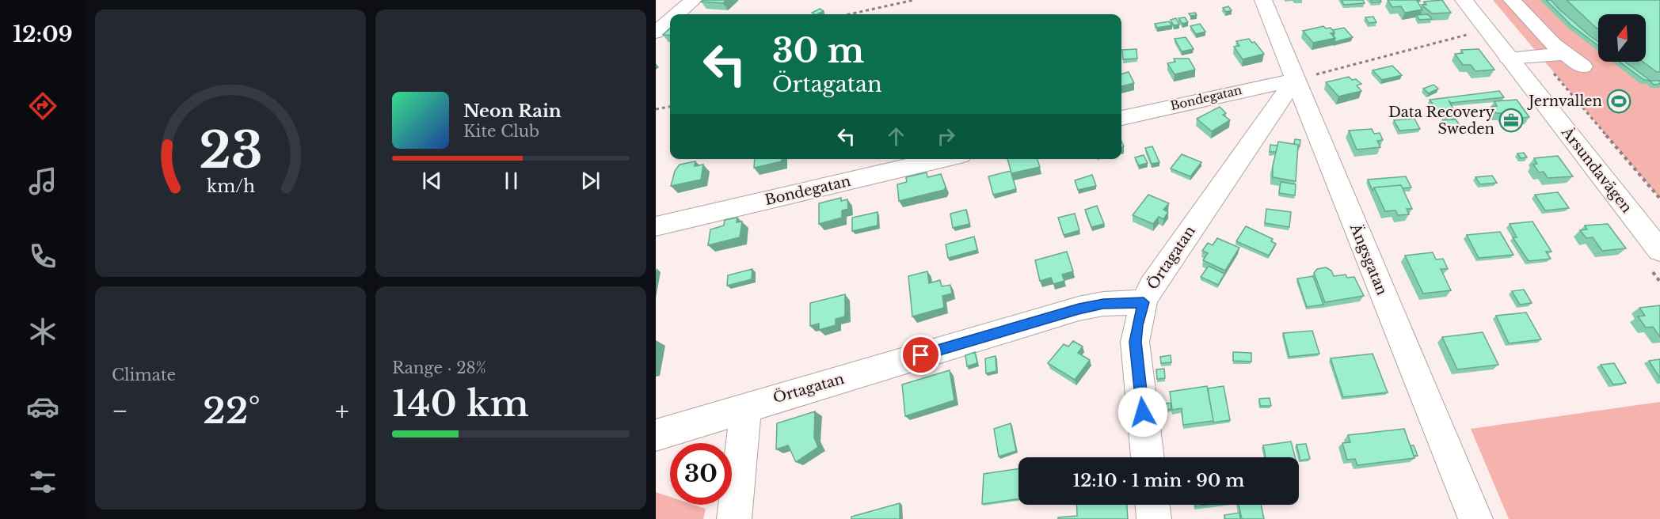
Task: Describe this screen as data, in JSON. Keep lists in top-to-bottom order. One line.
{"streets":{"street":["Bondegatan","Årsundavägen","Örtagatan","Ängsgatan"]},"crossings":[["Bondegatan","Örtagatan"],["Bondegatan","Ängsgatan"],["Örtagatan","Ängsgatan"]],"places":{"sports":["Jernvallen"],"office":["Data Recovery Sweden"]},"north":"top","page":{"tabs":"12:09","turn":["30 m","Örtagatan"],"song":["Neon Rain","Kite Club"],"tile":["Climate",["Range · 28%","140 km"]],"heat":["−","22°","+"],"limit":"30","trip":"12:10 · 1 min · 90 m","gauge":["23","km/h"]}}
